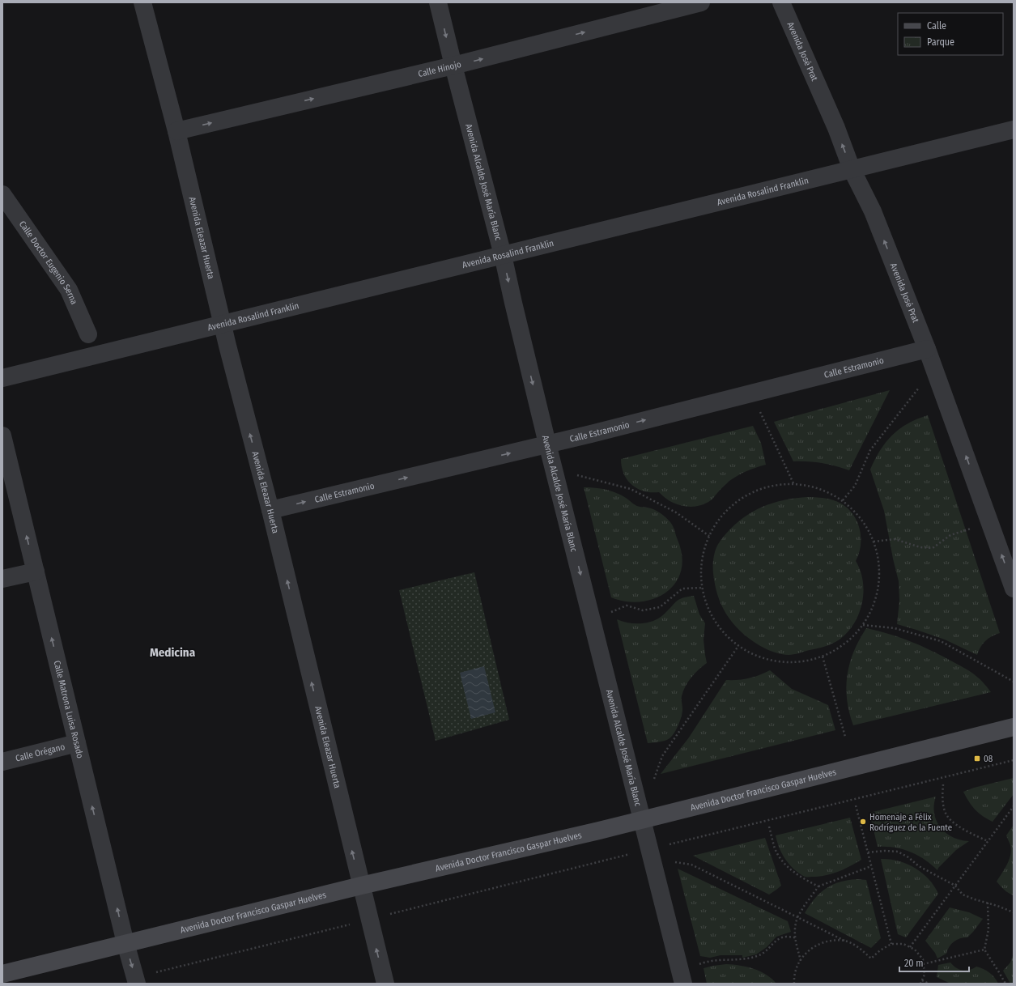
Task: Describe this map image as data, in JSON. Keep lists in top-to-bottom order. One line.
{"streets":{"street":["Avenida José Prat","Calle Hinojo","Avenida Alcalde José María Blanc","Avenida Rosalind Franklin","Avenida Eleazar Huerta","Calle Doctor Eugenio Serna","Calle Estramonio","Calle Matrona Luisa Rosado","Calle Orégano","Avenida Doctor Francisco Gaspar Huelves"]},"crossings":[["Avenida José Prat","Avenida Rosalind Franklin"],["Avenida José Prat","Calle Estramonio"],["Calle Hinojo","Avenida Alcalde José María Blanc"],["Calle Hinojo","Avenida Eleazar Huerta"],["Avenida Alcalde José María Blanc","Avenida Rosalind Franklin"],["Avenida Alcalde José María Blanc","Calle Estramonio"],["Avenida Alcalde José María Blanc","Avenida Doctor Francisco Gaspar Huelves"],["Avenida Rosalind Franklin","Avenida Eleazar Huerta"],["Avenida Eleazar Huerta","Calle Estramonio"],["Avenida Eleazar Huerta","Avenida Doctor Francisco Gaspar Huelves"],["Calle Matrona Luisa Rosado","Calle Orégano"],["Calle Matrona Luisa Rosado","Avenida Doctor Francisco Gaspar Huelves"]],"one_way":["Avenida José Prat","Calle Hinojo","Avenida Alcalde José María Blanc","Avenida Eleazar Huerta","Calle Estramonio","Calle Matrona Luisa Rosado"],"districts":["Medicina"],"places":{"transit":["08"],"other":["Homenaje a Félix Rodríguez de la Fuente"]},"legend":["Calle","Parque"],"scale_bar":"20 m"}
